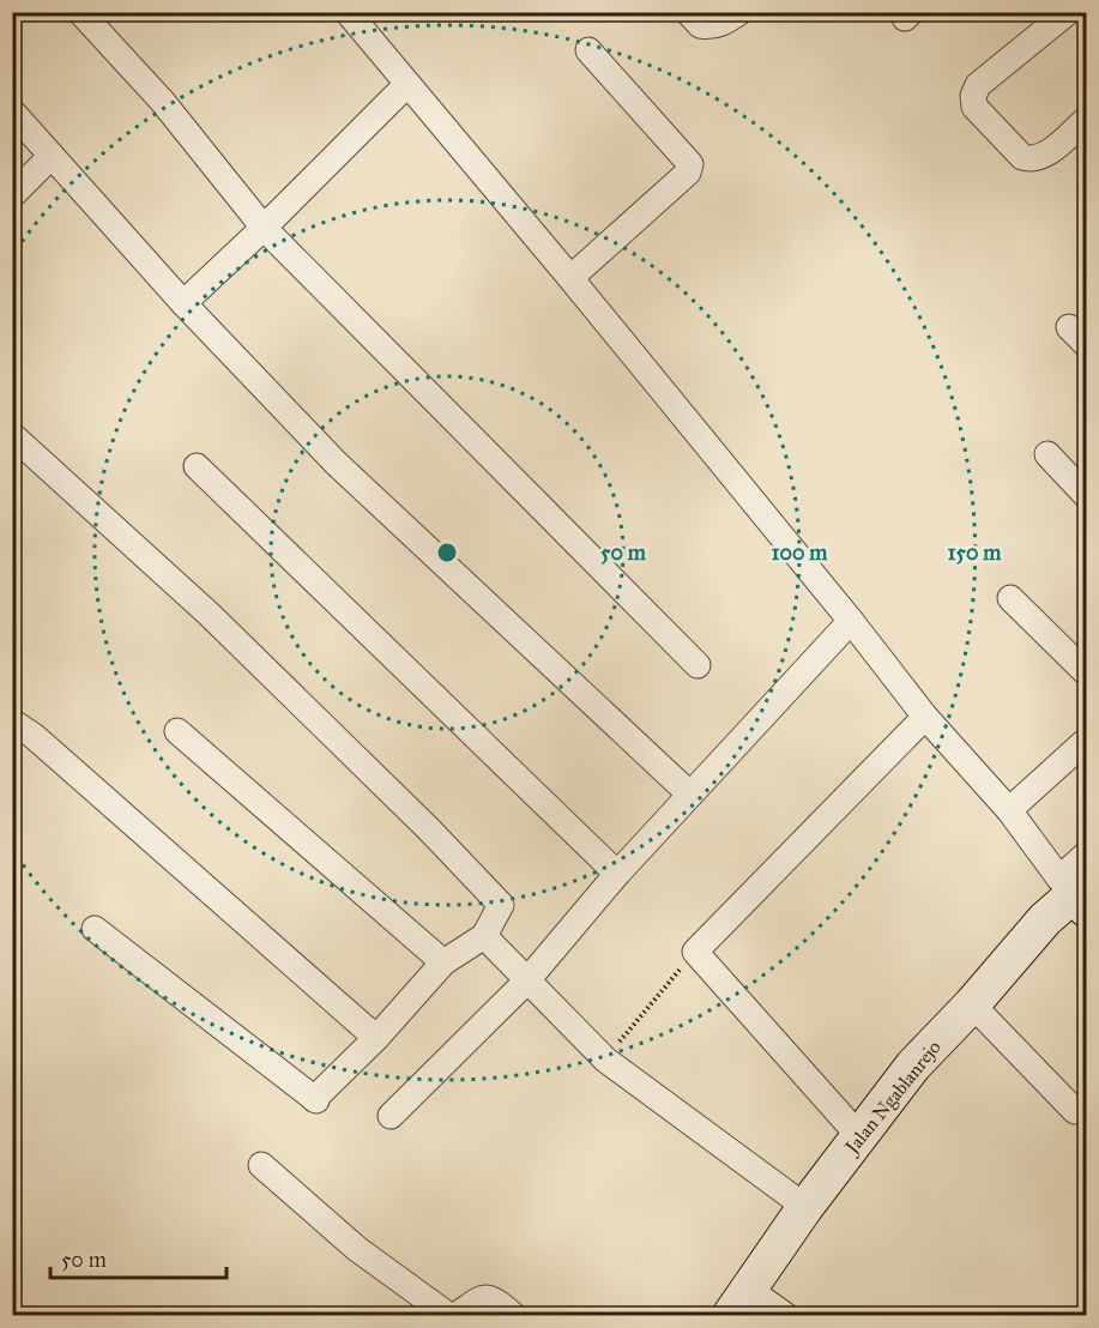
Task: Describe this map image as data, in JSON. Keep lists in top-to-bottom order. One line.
{"streets":{"street":["Jalan Ngablanrejo"]},"scale_bar":"50 m","rings":["50 m","100 m","150 m"]}
